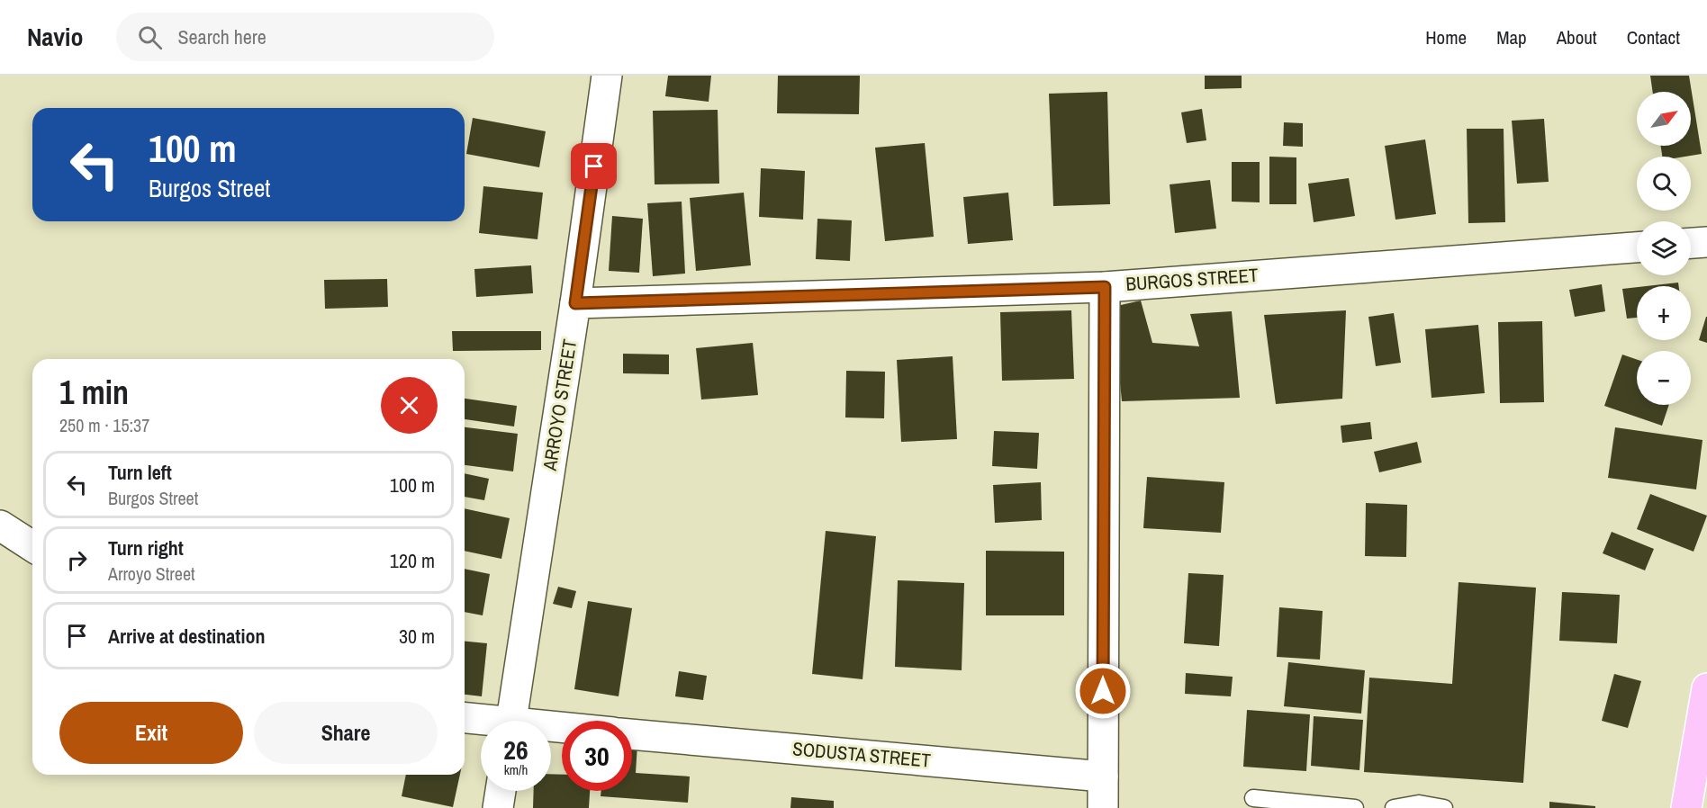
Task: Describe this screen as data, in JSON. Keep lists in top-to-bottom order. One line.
{"streets":{"street":["BURGOS STREET","ARROYO STREET","SODUSTA STREET"]},"crossings":[["BURGOS STREET","ARROYO STREET"]],"north":"top right","page":{"header":"Navio","search":"Search here","nav":["Home","Map","About","Contact"],"map_buttons":["+","−"],"turn":["100 m","Burgos Street"],"heading":["1 min","250 m · 15:37"],"list":[{"name":"Turn left","note":"Burgos Street","value":"100 m"},{"name":"Turn right","note":"Arroyo Street","value":"120 m"},{"name":"Arrive at destination","value":"30 m"}],"buttons":["Exit","Share"],"speed":"26 km/h","limit":"30"}}
